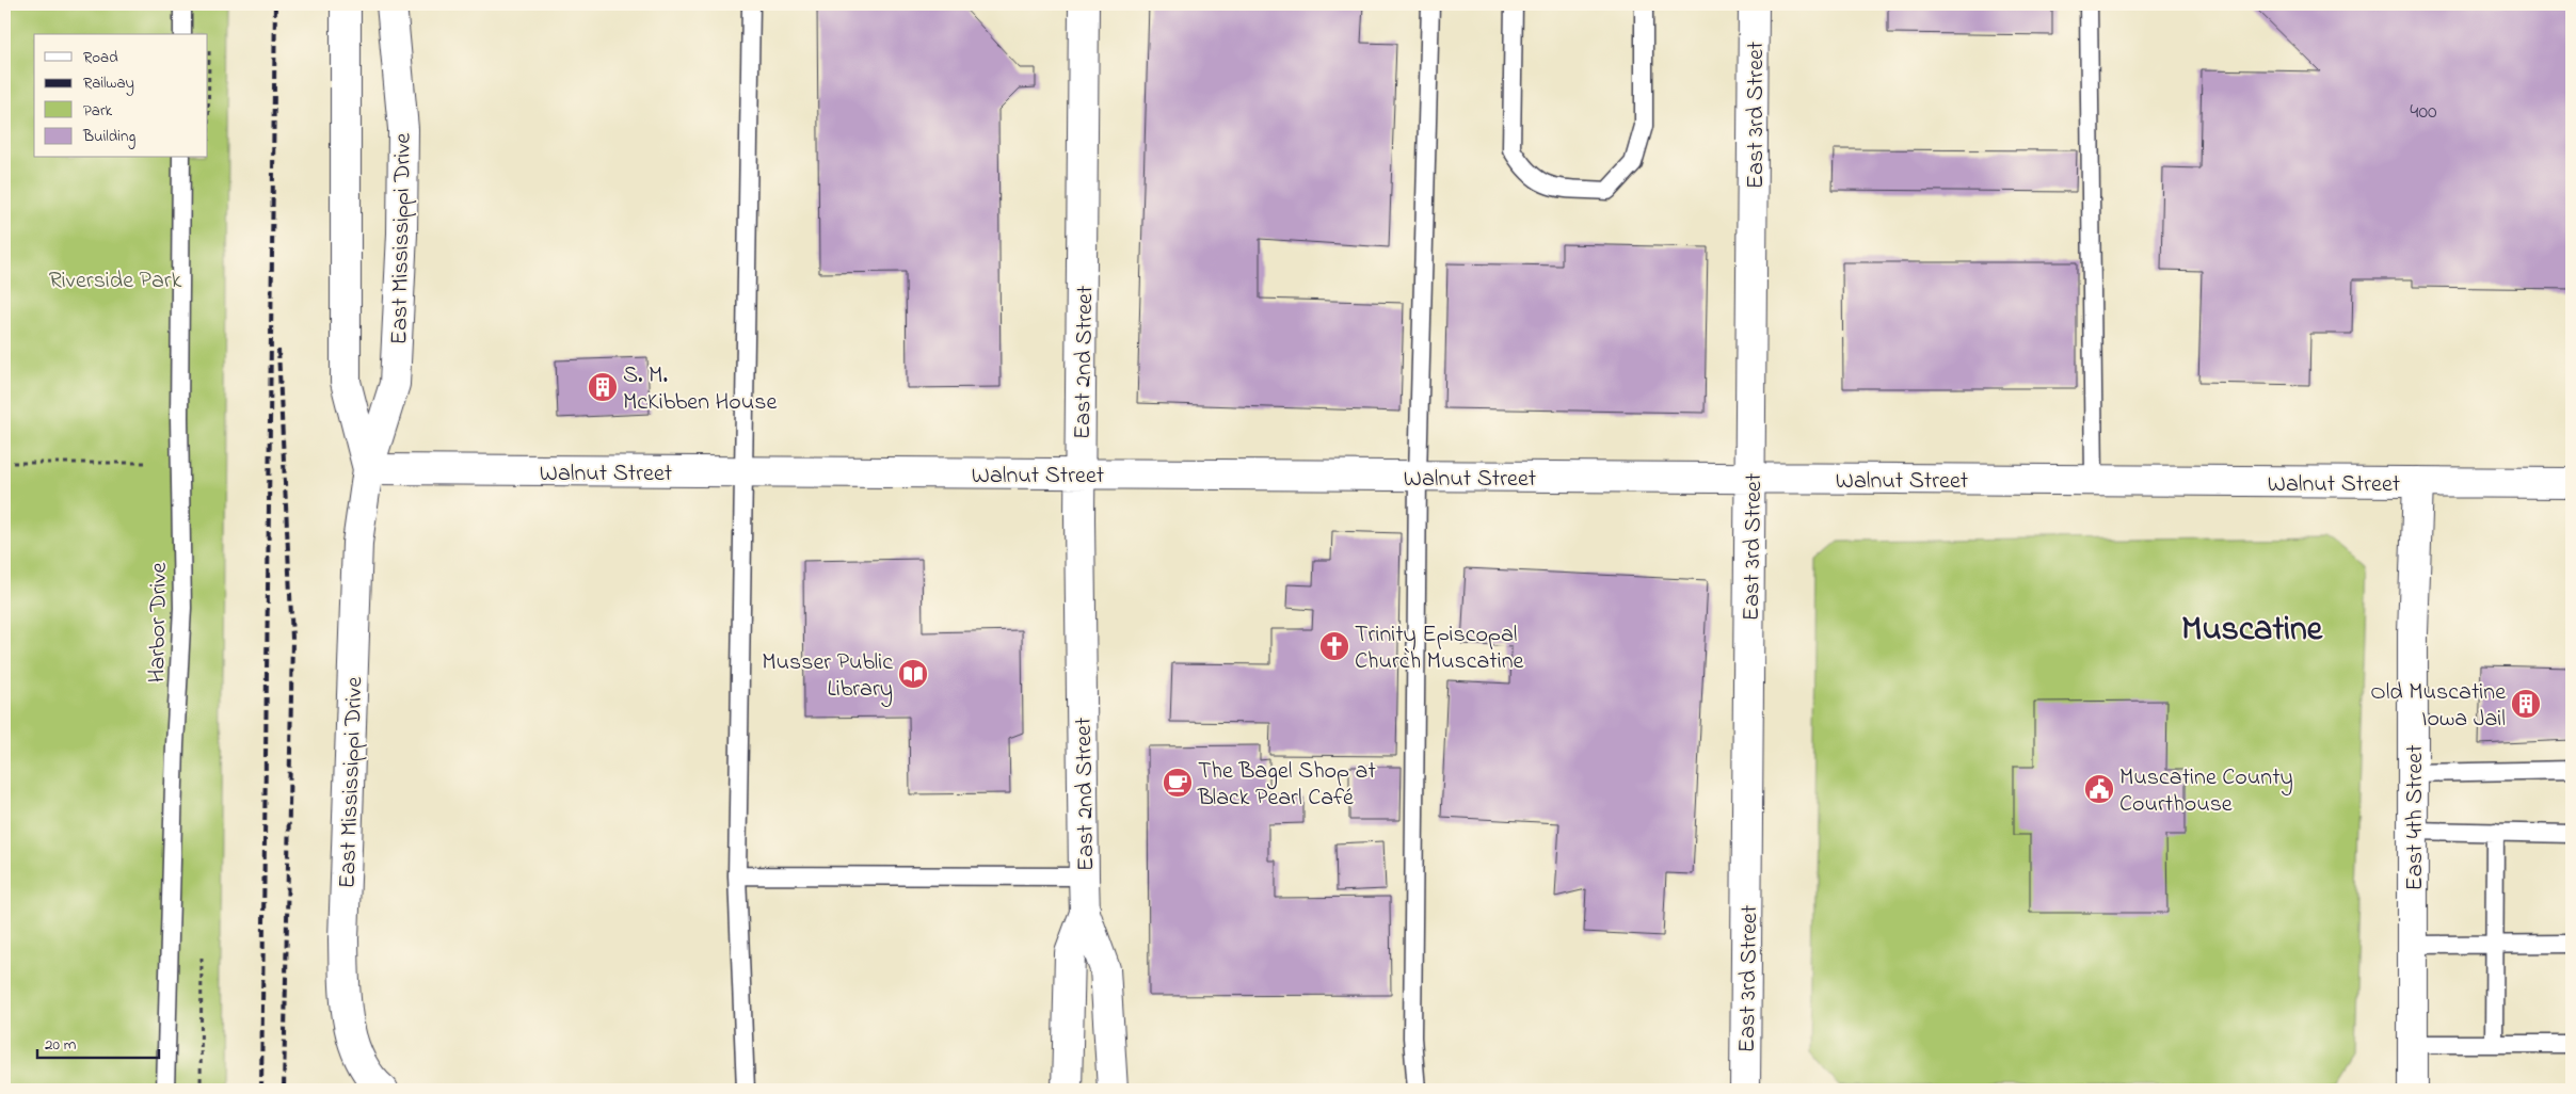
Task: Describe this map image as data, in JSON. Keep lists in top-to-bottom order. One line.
{"streets":{"street":["East 3rd Street","East Mississippi Drive","East 2nd Street","Walnut Street","East 4th Street"],"lane":["Harbor Drive"]},"crossings":[["East 3rd Street","Walnut Street"],["East Mississippi Drive","Walnut Street"],["East 2nd Street","Walnut Street"],["Walnut Street","East 4th Street"]],"districts":["Muscatine"],"parks":["Riverside Park"],"places":{"building":["S. M. McKibben House","Old Muscatine Iowa Jail"],"church":["Trinity Episcopal Church Muscatine"],"library":["Musser Public Library"],"cafe":["The Bagel Shop at Black Pearl Café"],"public building":["Muscatine County Courthouse"]},"house_numbers":["400"],"legend":["Road","Railway","Park","Building"],"scale_bar":"20 m"}
